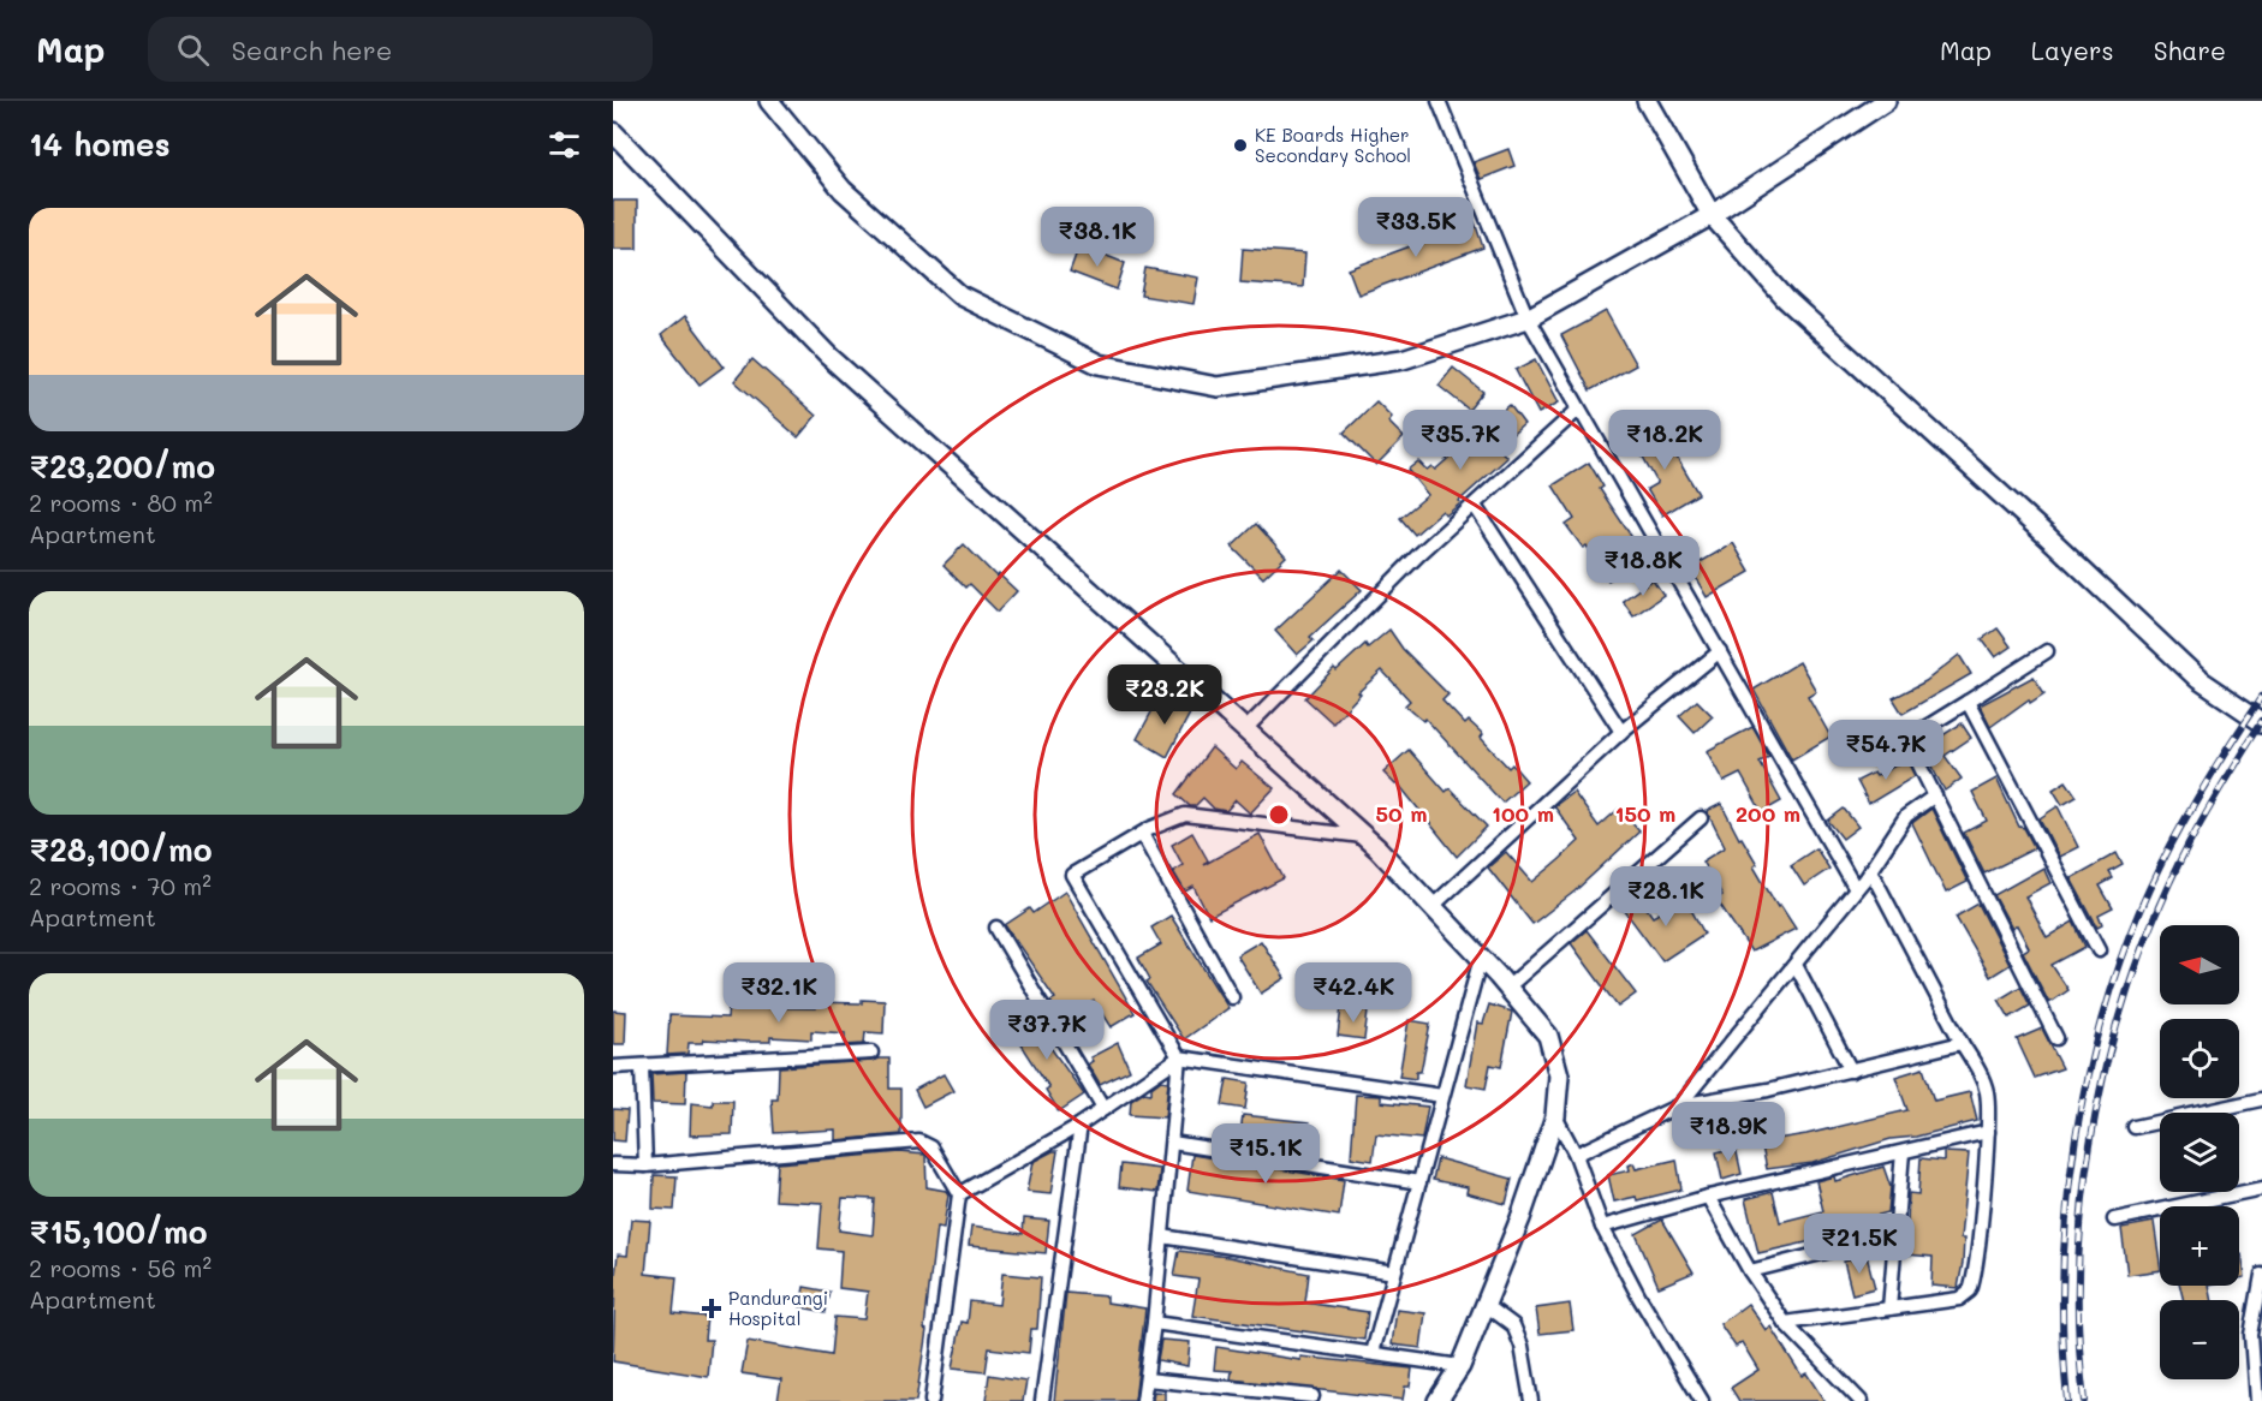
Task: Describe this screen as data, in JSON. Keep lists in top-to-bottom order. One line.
{"places":{"other":["KE Boards Higher Secondary School"],"health":["Pandurangi Hospital"]},"north":"left","page":{"header":"Map","search":"Search here","nav":["Map","Layers","Share"],"heading":"14 homes","list":[{"name":"₹23,200/mo","note":"2 rooms · 80 m² · Apartment"},{"name":"₹28,100/mo","note":"2 rooms · 70 m² · Apartment"},{"name":"₹15,100/mo","note":"2 rooms · 56 m² · Apartment"}],"price":["₹33.5K","₹38.1K","₹35.7K","₹18.2K","₹18.8K","₹23.2K","₹54.7K","₹28.1K","₹32.1K","₹42.4K","₹37.7K","₹18.9K","₹15.1K","₹21.5K"],"map_buttons":["+","−"]},"rings":["50 m","100 m","150 m","200 m"]}
